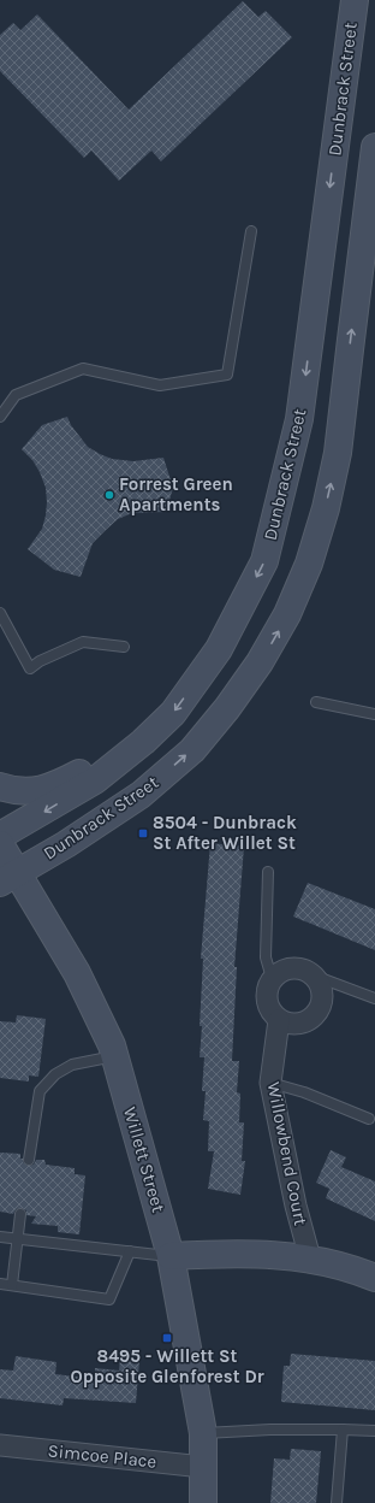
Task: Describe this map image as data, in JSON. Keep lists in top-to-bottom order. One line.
{"streets":{"main road":["Dunbrack Street","Willett Street"],"street":["Willowbend Court","Simcoe Place"]},"crossings":[["Dunbrack Street","Willett Street"],["Willett Street","Simcoe Place"]],"places":{"other":["Forrest Green Apartments"],"transit":["8504 - Dunbrack St After Willet St","8495 - Willett St Opposite Glenforest Dr"]}}
